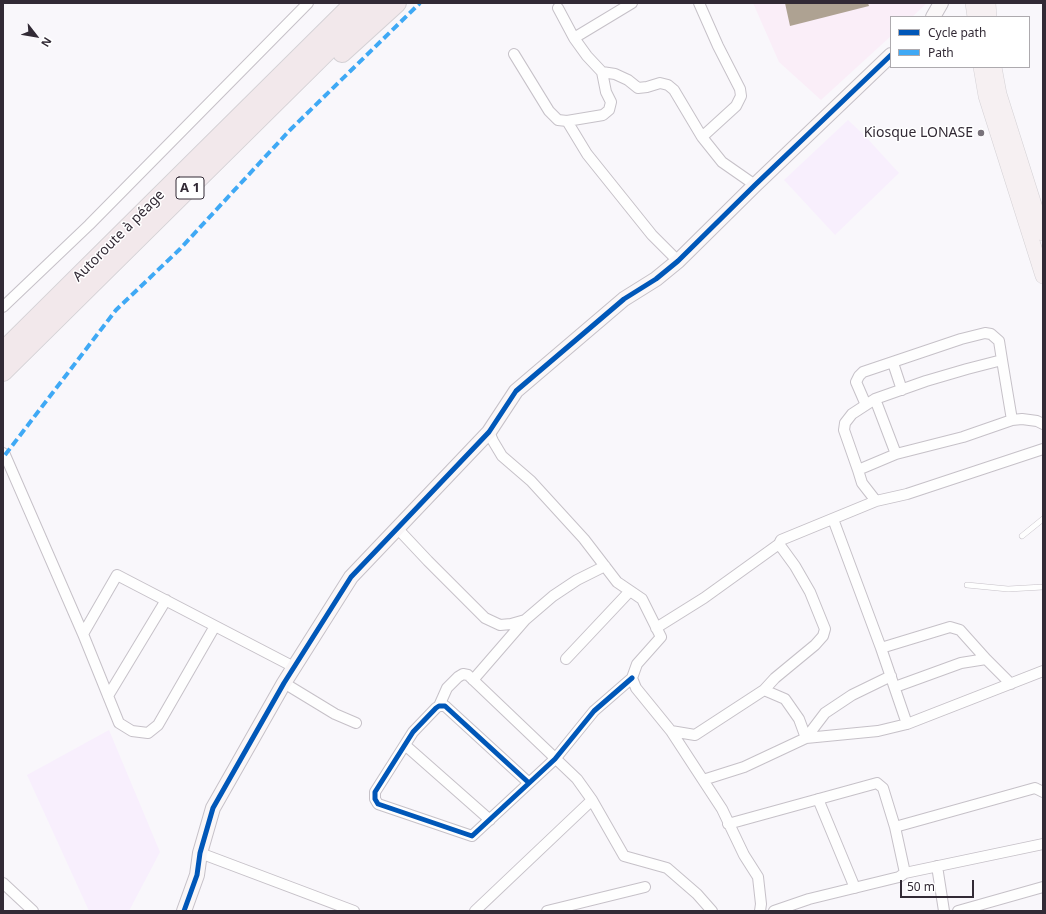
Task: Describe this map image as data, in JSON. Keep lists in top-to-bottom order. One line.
{"streets":{"highway":["A 1","Autoroute à péage"]},"crossings":[["A 1","Autoroute à péage"]],"places":["Kiosque LONASE"],"legend":["Cycle path","Path"],"scale_bar":"50 m","north":"bottom right"}
